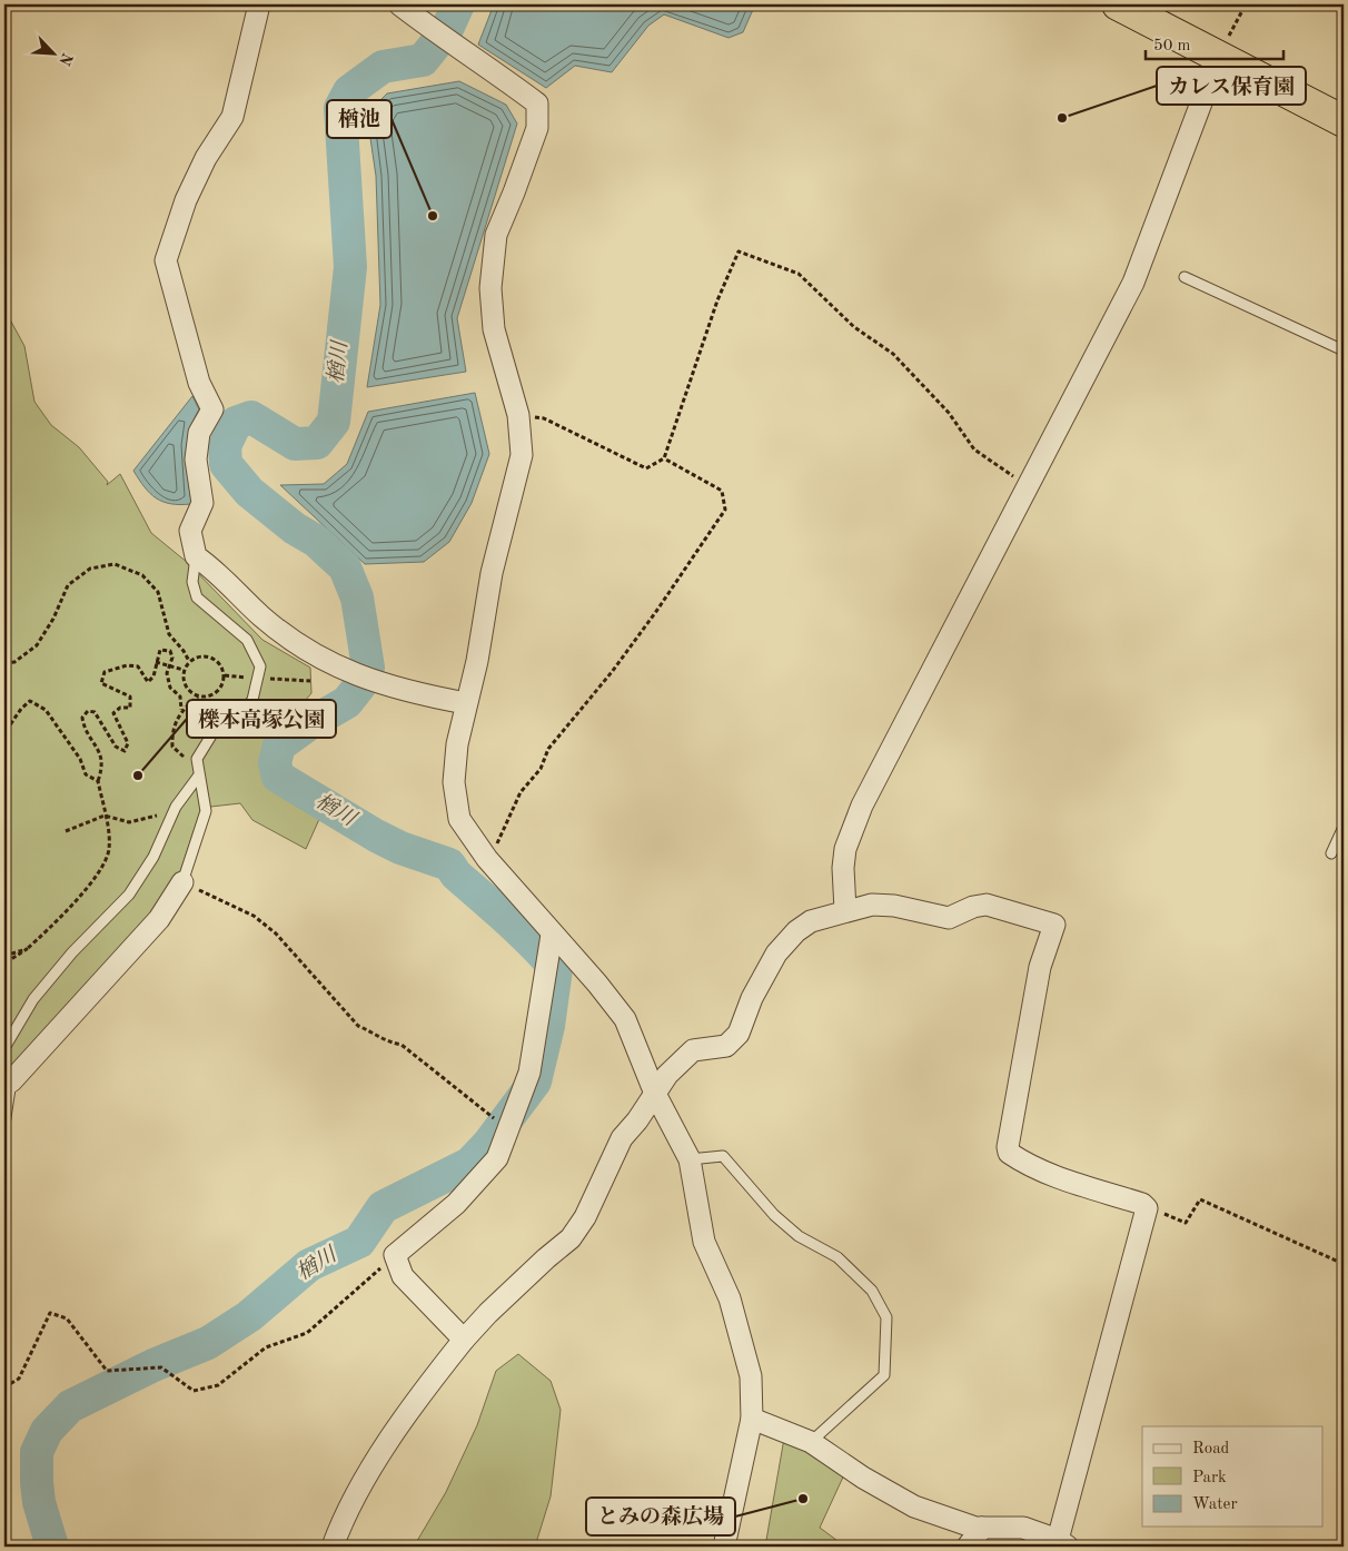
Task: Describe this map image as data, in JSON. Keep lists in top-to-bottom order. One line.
{"water":["楢川"],"places":["カレス保育園","楢池","櫟本高塚公園","とみの森広場"],"legend":["Road","Park","Water"],"scale_bar":"50 m","north":"bottom right"}
